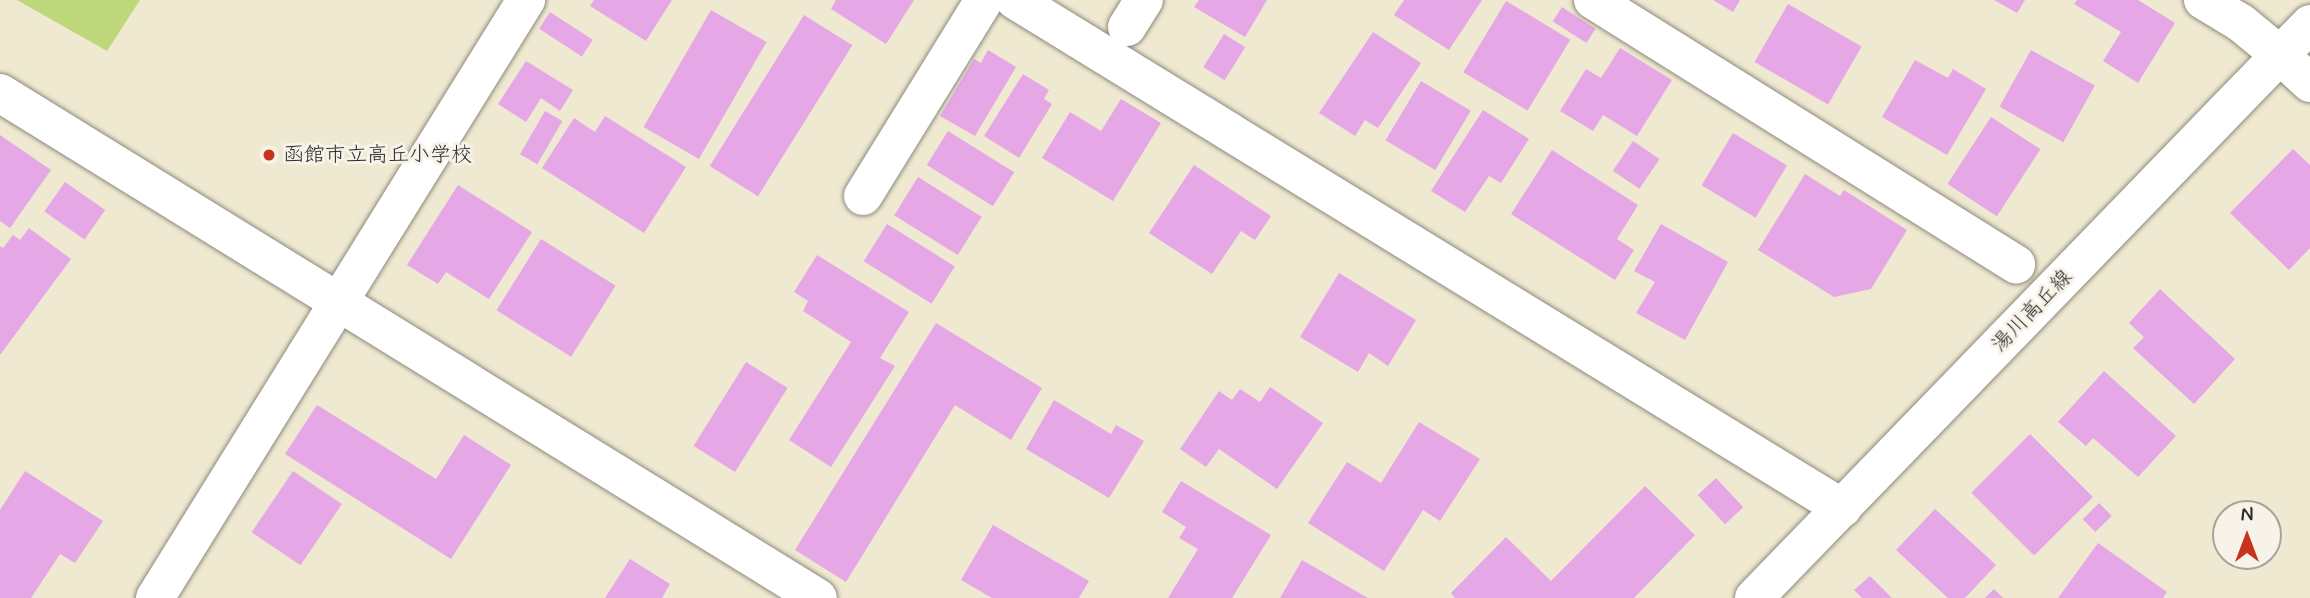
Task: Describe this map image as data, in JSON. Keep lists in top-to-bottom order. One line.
{"streets":{"street":["湯川高丘線"]},"places":["函館市立高丘小学校"],"north":"top"}
